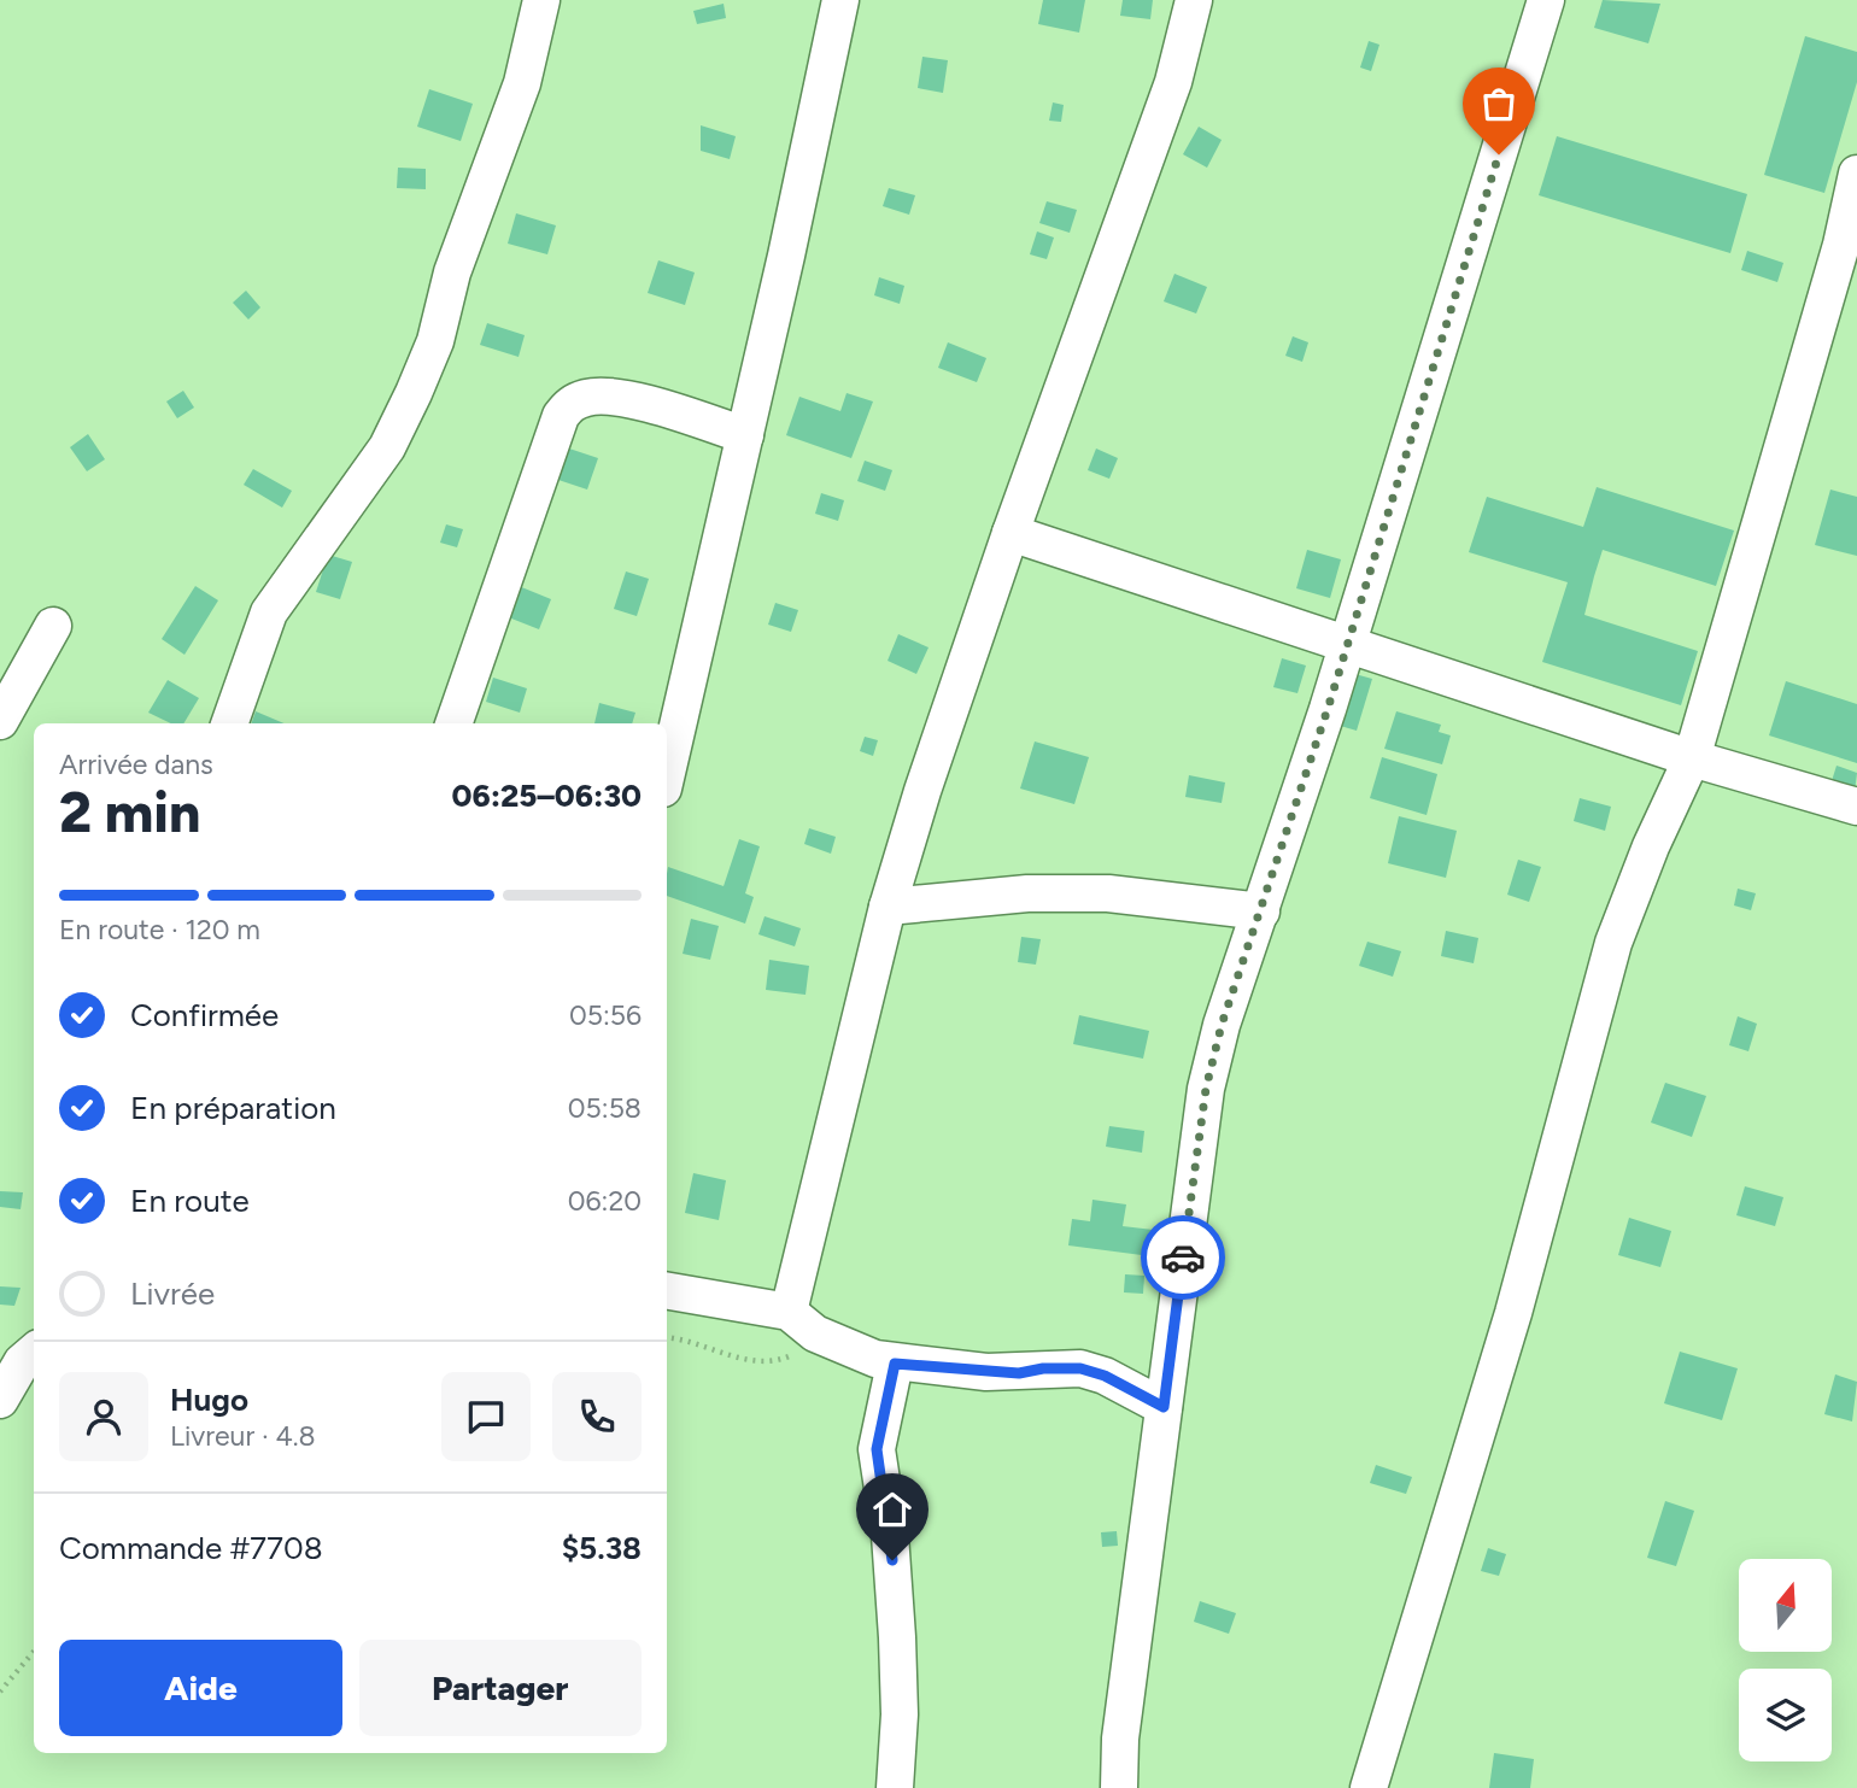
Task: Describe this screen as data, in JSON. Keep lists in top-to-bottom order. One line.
{"north":"top","page":{"heading":["2 min","Arrivée dans","06:25–06:30"],"panel":["Hugo","Livreur · 4.8","Commande #7708","$5.38"],"bar":"En route · 120 m","list":[["Confirmée","05:56"],["En préparation","05:58"],["En route","06:20"],"Livrée"],"buttons":["Aide","Partager"]}}
